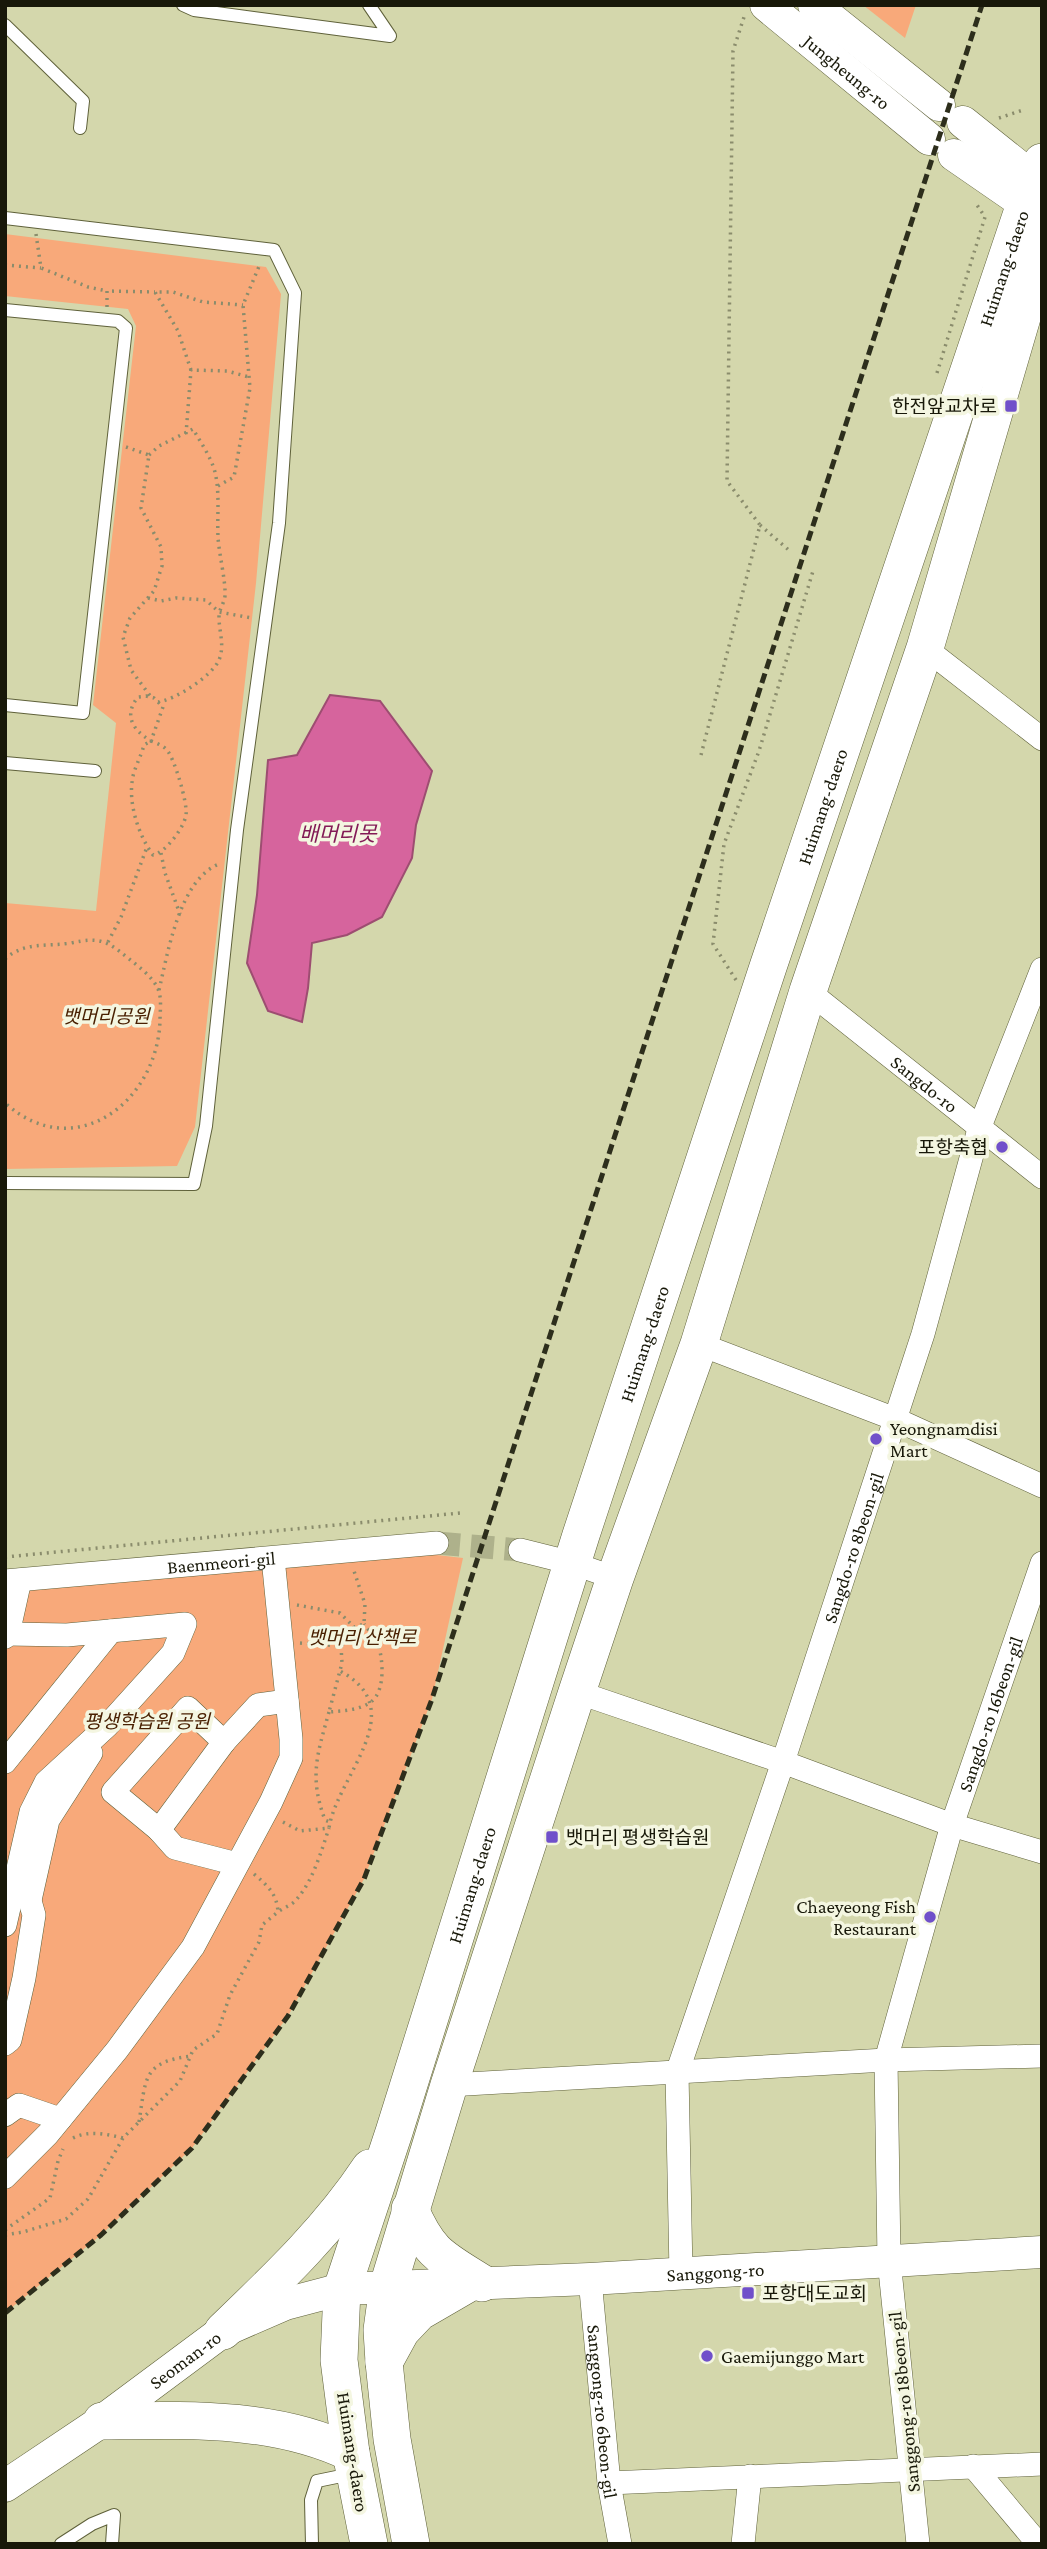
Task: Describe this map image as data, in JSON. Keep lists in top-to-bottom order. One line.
{"streets":{"main road":["Jungheung-ro","Huimang-daero","Sanggong-ro","Seoman-ro"],"street":["Sangdo-ro","Sangdo-ro 8beon-gil","Baenmeori-gil","Sangdo-ro 16beon-gil","Sanggong-ro 18beon-gil","Sanggong-ro 6beon-gil"]},"crossings":[["Jungheung-ro","Huimang-daero"],["Huimang-daero","Sangdo-ro"],["Huimang-daero","Sanggong-ro"],["Huimang-daero","Seoman-ro"],["Sangdo-ro","Sangdo-ro 8beon-gil"],["Sangdo-ro 8beon-gil","Sanggong-ro"],["Sangdo-ro 16beon-gil","Sanggong-ro"],["Sangdo-ro 16beon-gil","Sanggong-ro 18beon-gil"],["Sanggong-ro","Seoman-ro"],["Sanggong-ro","Sanggong-ro 18beon-gil"],["Sanggong-ro","Sanggong-ro 6beon-gil"]],"water":["배머리못"],"parks":["뱃머리공원","뱃머리 산책로","평생학습원 공원"],"places":{"transit":["한전앞교차로","뱃머리 평생학습원","포항대도교회"],"other":["포항축협","Yeongnamdisi Mart","Chaeyeong Fish Restaurant","Gaemijunggo Mart"]}}
